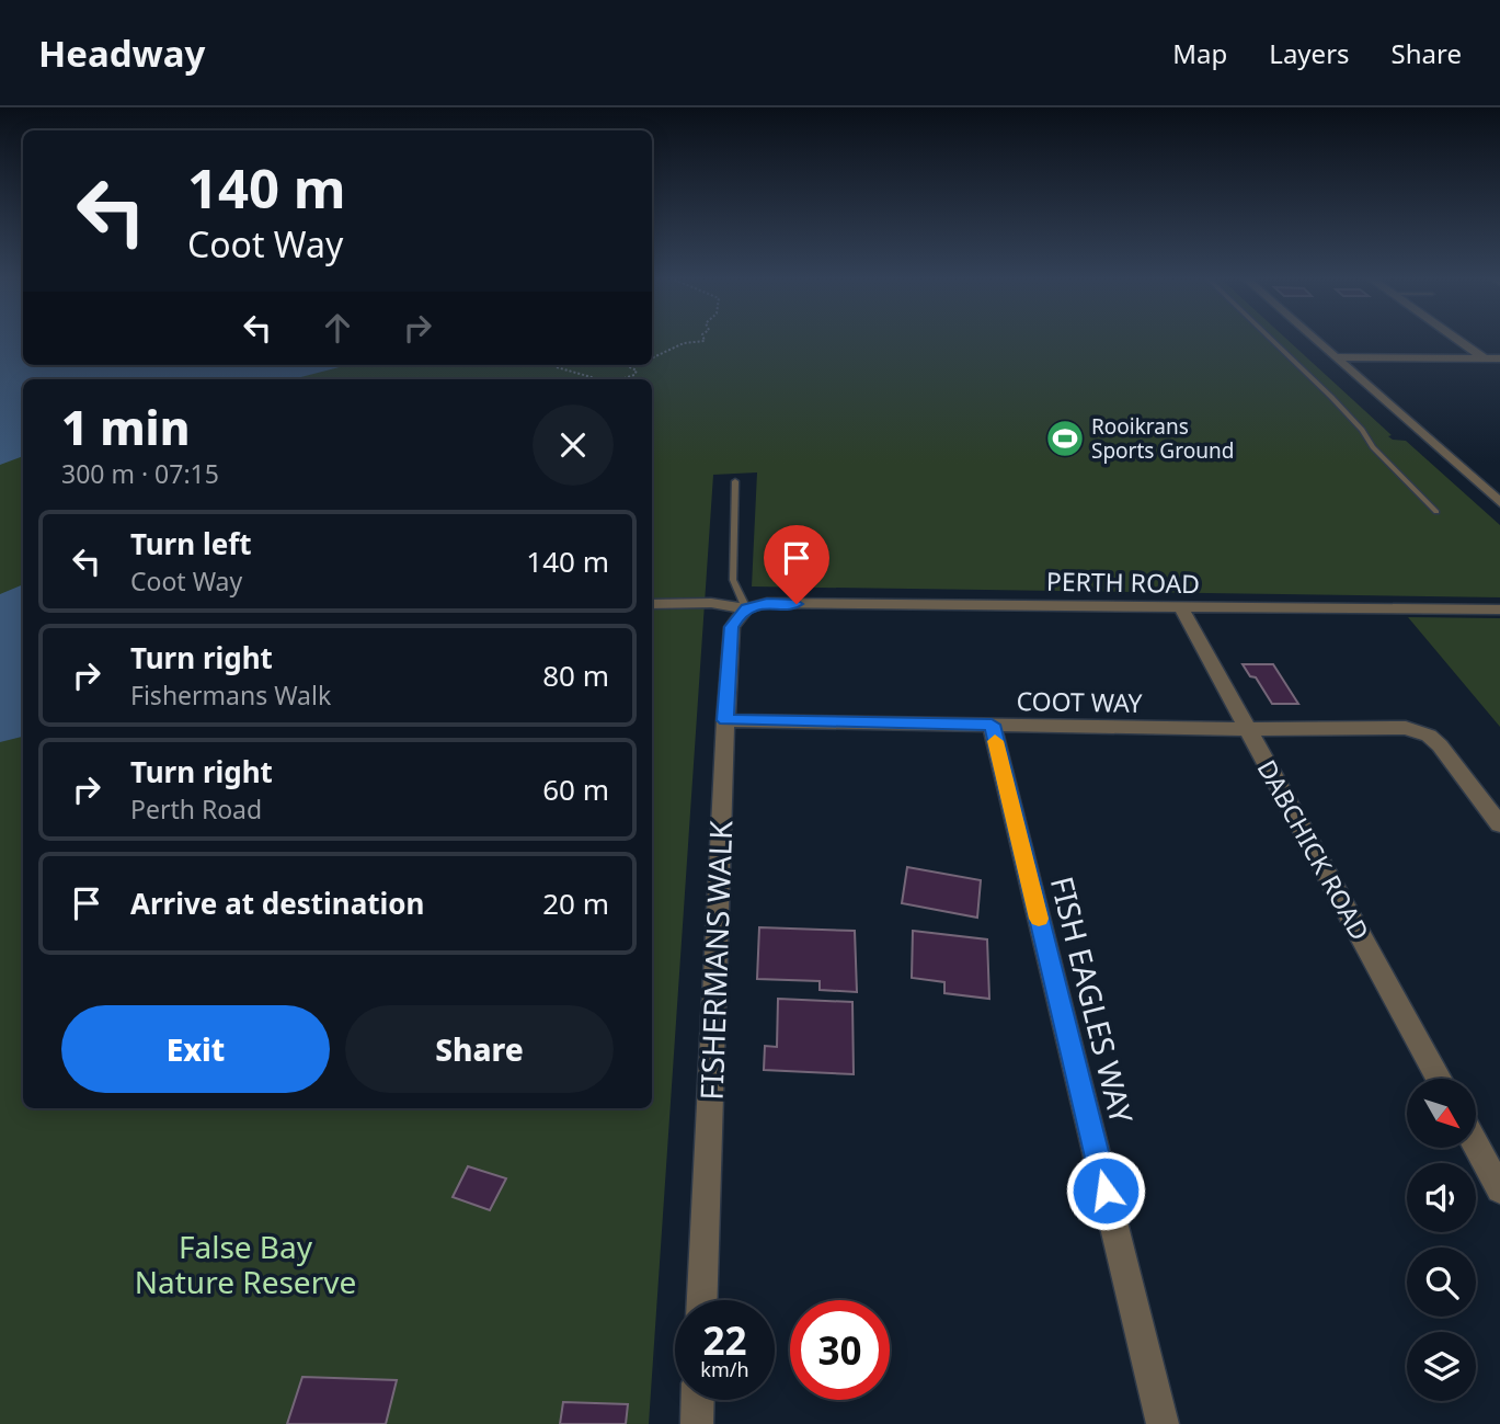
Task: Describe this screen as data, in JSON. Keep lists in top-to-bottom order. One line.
{"streets":{"street":["PERTH ROAD","COOT WAY","DABCHICK ROAD","FISHERMANS WALK","FISH EAGLES WAY"]},"crossings":[["PERTH ROAD","DABCHICK ROAD"],["PERTH ROAD","FISHERMANS WALK"],["COOT WAY","DABCHICK ROAD"],["COOT WAY","FISHERMANS WALK"],["COOT WAY","FISH EAGLES WAY"]],"parks":["False Bay Nature Reserve"],"places":{"sports":["Rooikrans Sports Ground"]},"north":"bottom right","page":{"header":"Headway","nav":["Map","Layers","Share"],"turn":["140 m","Coot Way"],"heading":["1 min","300 m · 07:15"],"list":[{"name":"Turn left","note":"Coot Way","value":"140 m"},{"name":"Turn right","note":"Fishermans Walk","value":"80 m"},{"name":"Turn right","note":"Perth Road","value":"60 m"},{"name":"Arrive at destination","value":"20 m"}],"buttons":["Exit","Share"],"speed":"22 km/h","limit":"30"}}
